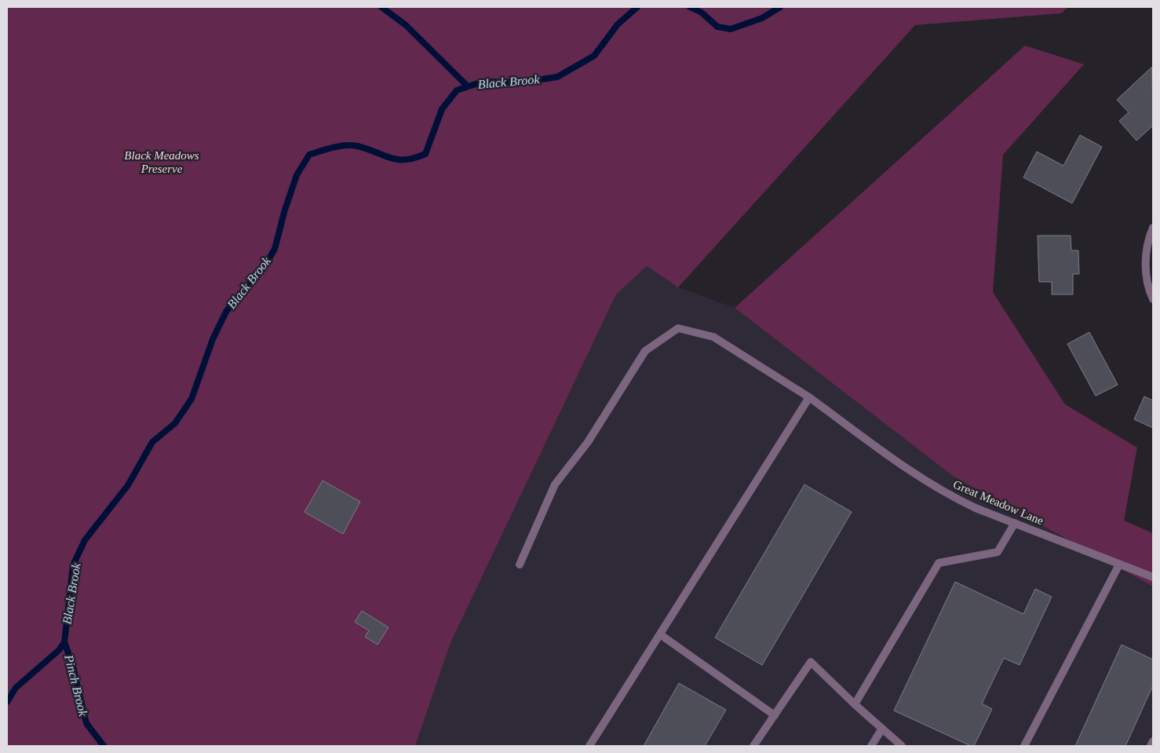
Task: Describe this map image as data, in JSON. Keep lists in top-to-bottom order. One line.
{"streets":{"street":["Great Meadow Lane"]},"water":["Black Brook","Pinch Brook"],"parks":["Black Meadows Preserve"]}
